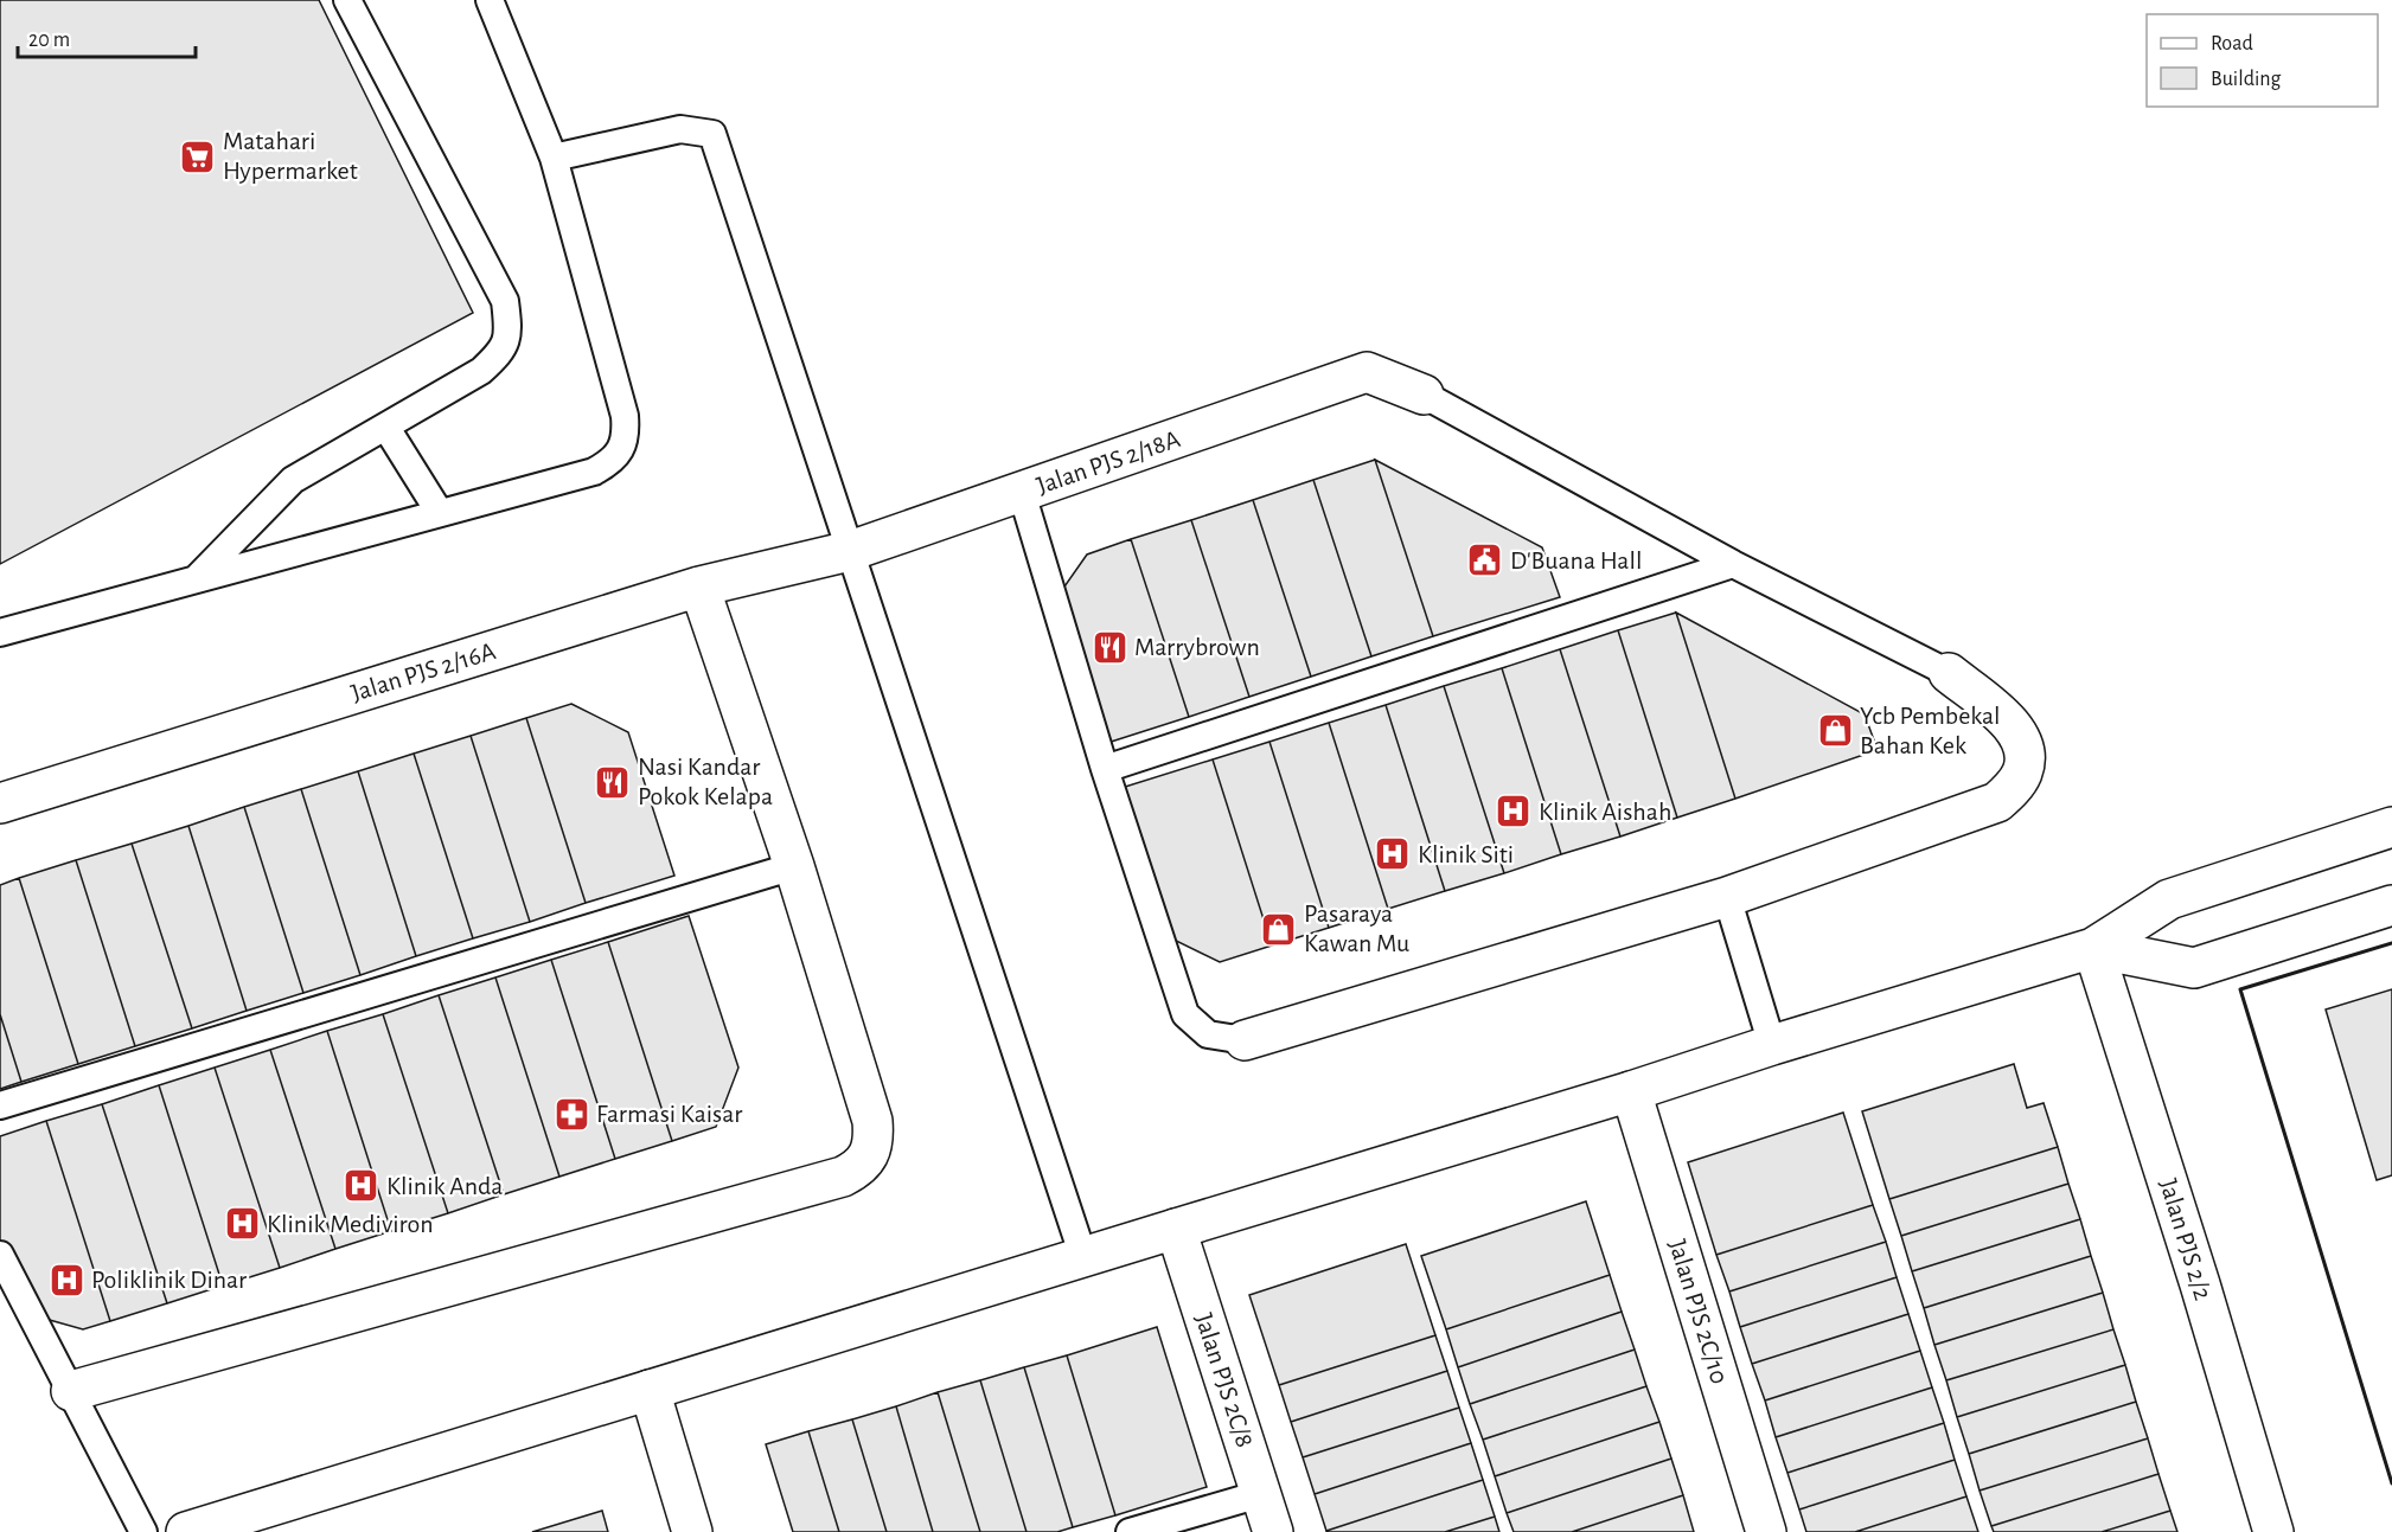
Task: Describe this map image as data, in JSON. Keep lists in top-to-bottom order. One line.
{"streets":{"street":["Jalan PJS 2/18A","Jalan PJS 2/16A","Jalan PJS 2/2","Jalan PJS 2C/10","Jalan PJS 2C/8"]},"crossings":[["Jalan PJS 2/18A","Jalan PJS 2/16A"]],"places":{"supermarket":["Matahari Hypermarket"],"public building":["D'Buana Hall"],"restaurant":["Marrybrown","Nasi Kandar Pokok Kelapa"],"shop":["Ycb Pembekal Bahan Kek","Pasaraya Kawan Mu"],"hospital":["Klinik Aishah","Klinik Siti","Klinik Anda","Klinik Mediviron","Poliklinik Dinar"],"pharmacy":["Farmasi Kaisar"]},"legend":["Road","Building"],"scale_bar":"20 m"}
